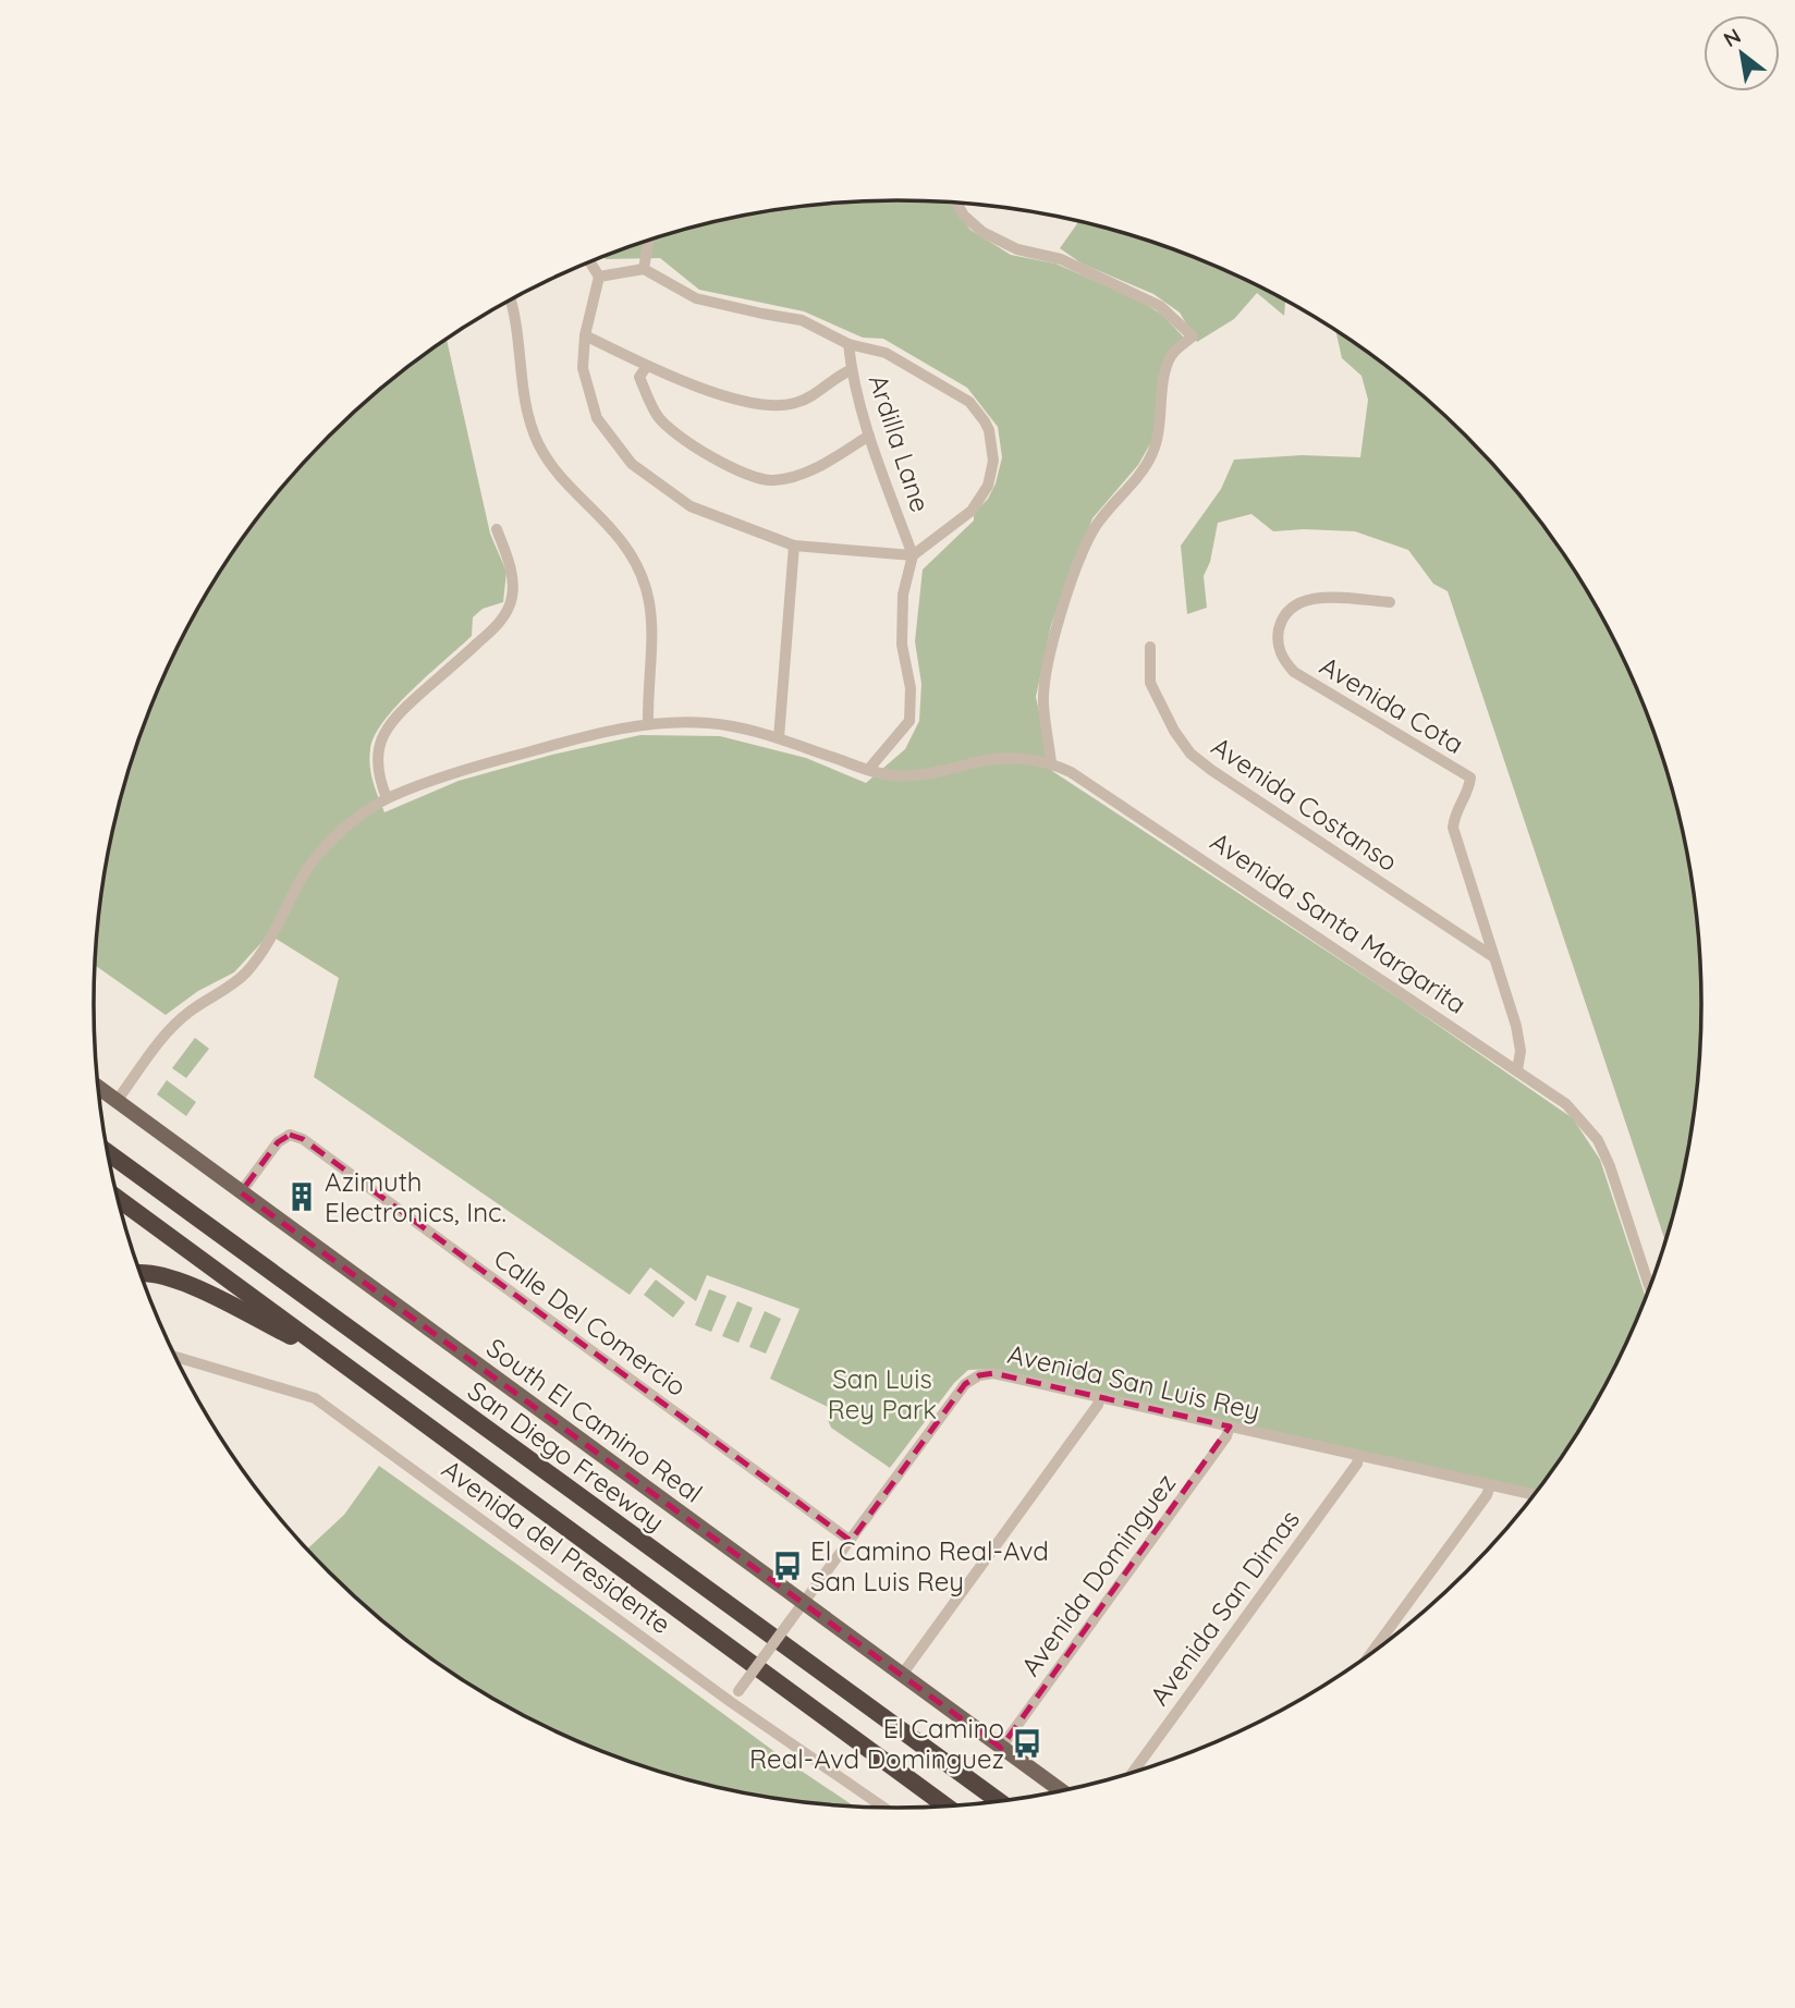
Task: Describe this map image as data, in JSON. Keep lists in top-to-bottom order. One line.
{"streets":{"highway":["San Diego Freeway"],"main road":["South El Camino Real"],"street":["Ardilla Lane","Avenida Cota","Avenida Costanso","Avenida Santa Margarita","Calle Del Comercio","Avenida San Luis Rey","Avenida del Presidente","Avenida Dominguez","Avenida San Dimas"]},"crossings":[["Avenida Cota","Avenida Costanso"],["Avenida Cota","Avenida Santa Margarita"],["Avenida Santa Margarita","South El Camino Real"],["Calle Del Comercio","Avenida San Luis Rey"],["Calle Del Comercio","South El Camino Real"],["Avenida San Luis Rey","South El Camino Real"],["Avenida San Luis Rey","Avenida del Presidente"],["Avenida San Luis Rey","Avenida Dominguez"],["Avenida San Luis Rey","Avenida San Dimas"],["South El Camino Real","Avenida Dominguez"]],"parks":["San Luis Rey Park"],"places":{"building":["Azimuth Electronics, Inc."],"bus stop":["El Camino Real-Avd San Luis Rey","El Camino Real-Avd Dominguez"]},"north":"top left"}
